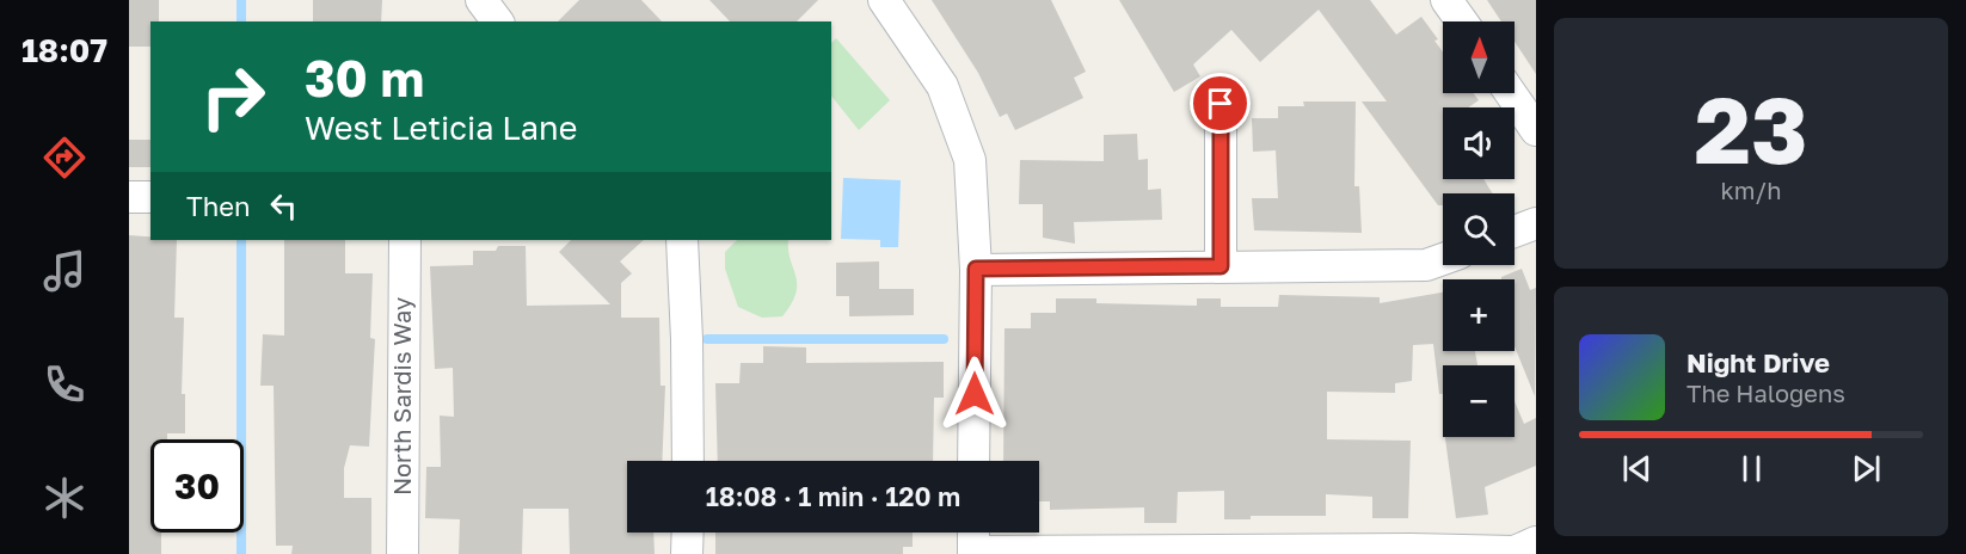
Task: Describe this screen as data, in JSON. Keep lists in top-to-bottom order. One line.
{"streets":{"street":["North Sardis Way"]},"north":"top","page":{"tabs":"18:07","tile":["23","km/h"],"map_buttons":["+","−"],"turn":["30 m","West Leticia Lane"],"then":"Then","song":["Night Drive","The Halogens"],"limit":"30","trip":"18:08 · 1 min · 120 m"}}
